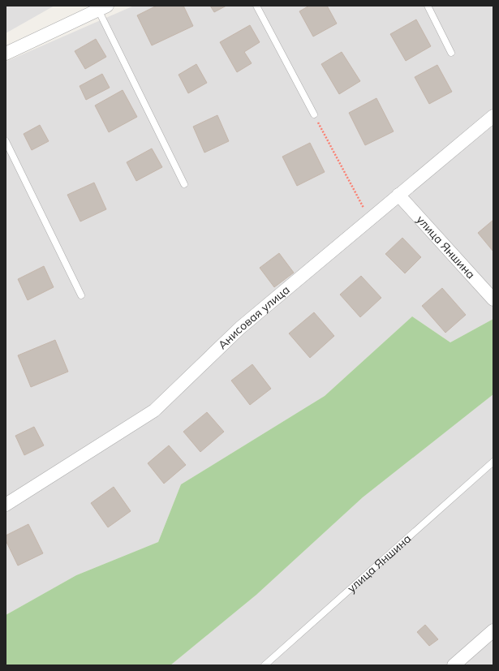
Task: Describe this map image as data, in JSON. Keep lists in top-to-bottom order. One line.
{"streets":{"street":["улица Яншина","Анисовая улица"]},"crossings":[["улица Яншина","Анисовая улица"]]}
